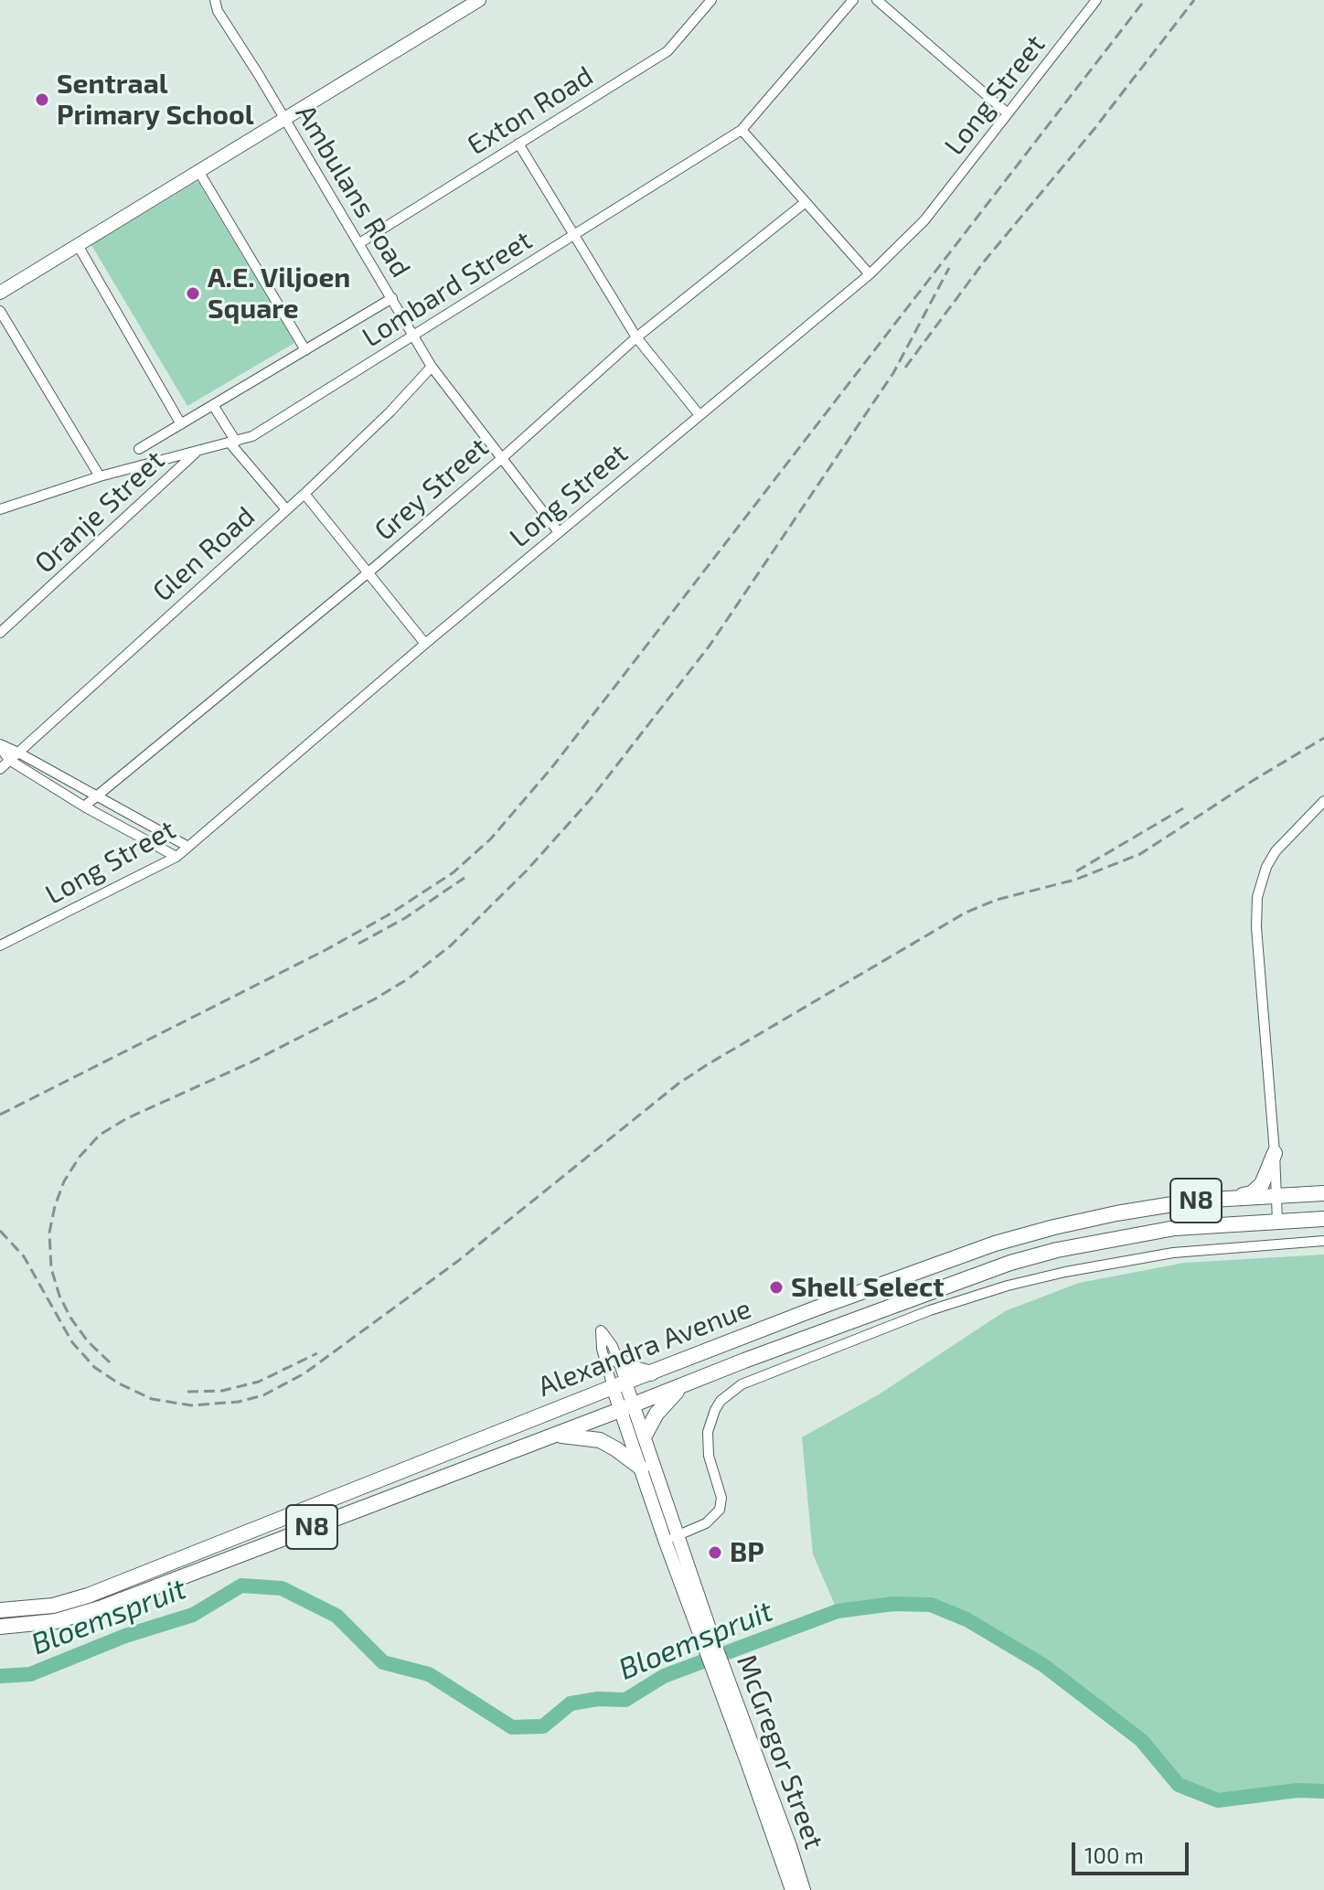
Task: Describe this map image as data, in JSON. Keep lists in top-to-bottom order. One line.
{"streets":{"highway":["N8","Alexandra Avenue"],"main road":["McGregor Street"],"street":["Long Street","Exton Road","Ambulans Road","Lombard Street","Grey Street","Oranje Street","Glen Road"]},"crossings":[["Long Street","Ambulans Road"],["Exton Road","Ambulans Road"],["Ambulans Road","Lombard Street"],["Ambulans Road","Grey Street"],["Ambulans Road","Glen Road"],["Lombard Street","Oranje Street"],["Alexandra Avenue","McGregor Street"]],"water":["Bloemspruit"],"places":["Sentraal Primary School","A.E. Viljoen Square","Shell Select","BP"],"scale_bar":"100 m"}
